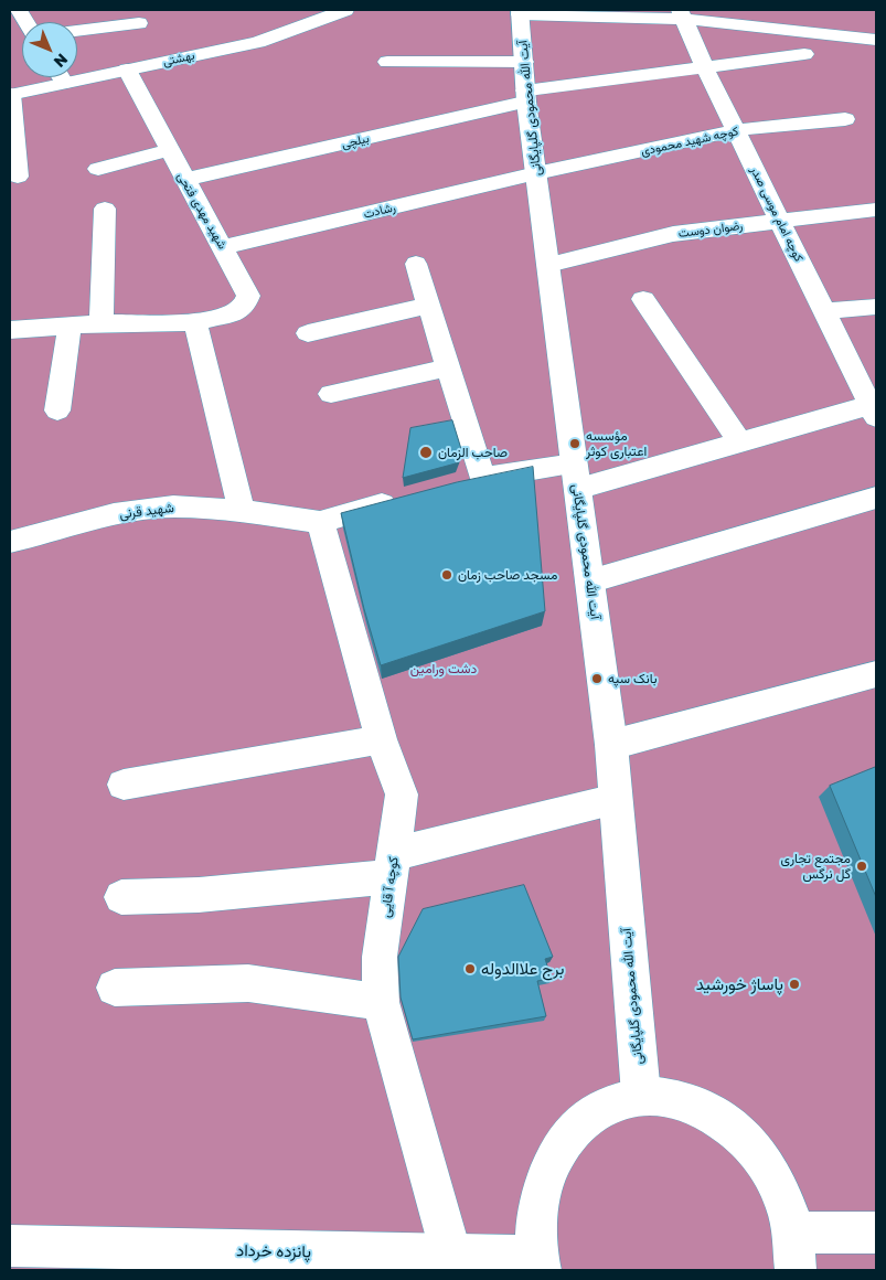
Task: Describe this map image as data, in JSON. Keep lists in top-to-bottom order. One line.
{"streets":{"street":["بهشتی","آیت الله محمودی گلپایگانی","بیلچی","کوچه شهید محمودی","شهید مهدی فتحی","رشادت","کوچه امام موسی صدر","رضوان دوست","شهید قرنی","کوچه آ قایی","پانزده خرداد"]},"crossings":[["بهشتی","شهید مهدی فتحی"],["آیت الله محمودی گلپایگانی","بیلچی"],["آیت الله محمودی گلپایگانی","کوچه شهید محمودی"],["آیت الله محمودی گلپایگانی","رشادت"],["آیت الله محمودی گلپایگانی","رضوان دوست"],["بیلچی","شهید مهدی فتحی"],["بیلچی","کوچه امام موسی صدر"],["کوچه شهید محمودی","رشادت"],["کوچه شهید محمودی","کوچه امام موسی صدر"],["شهید مهدی فتحی","رشادت"],["کوچه امام موسی صدر","رضوان دوست"],["شهید قرنی","کوچه آ قایی"],["کوچه آ قایی","پانزده خرداد"]],"parks":["دشت ورامین"],"places":["مؤسسه اعتباری کوثر","صاحب الزمان","مسجد صاحب زمان","بانک سپه","مجتمع تجاری گل نرگس","برج علاالدوله","پاساژ خورشید"],"north":"bottom right"}
